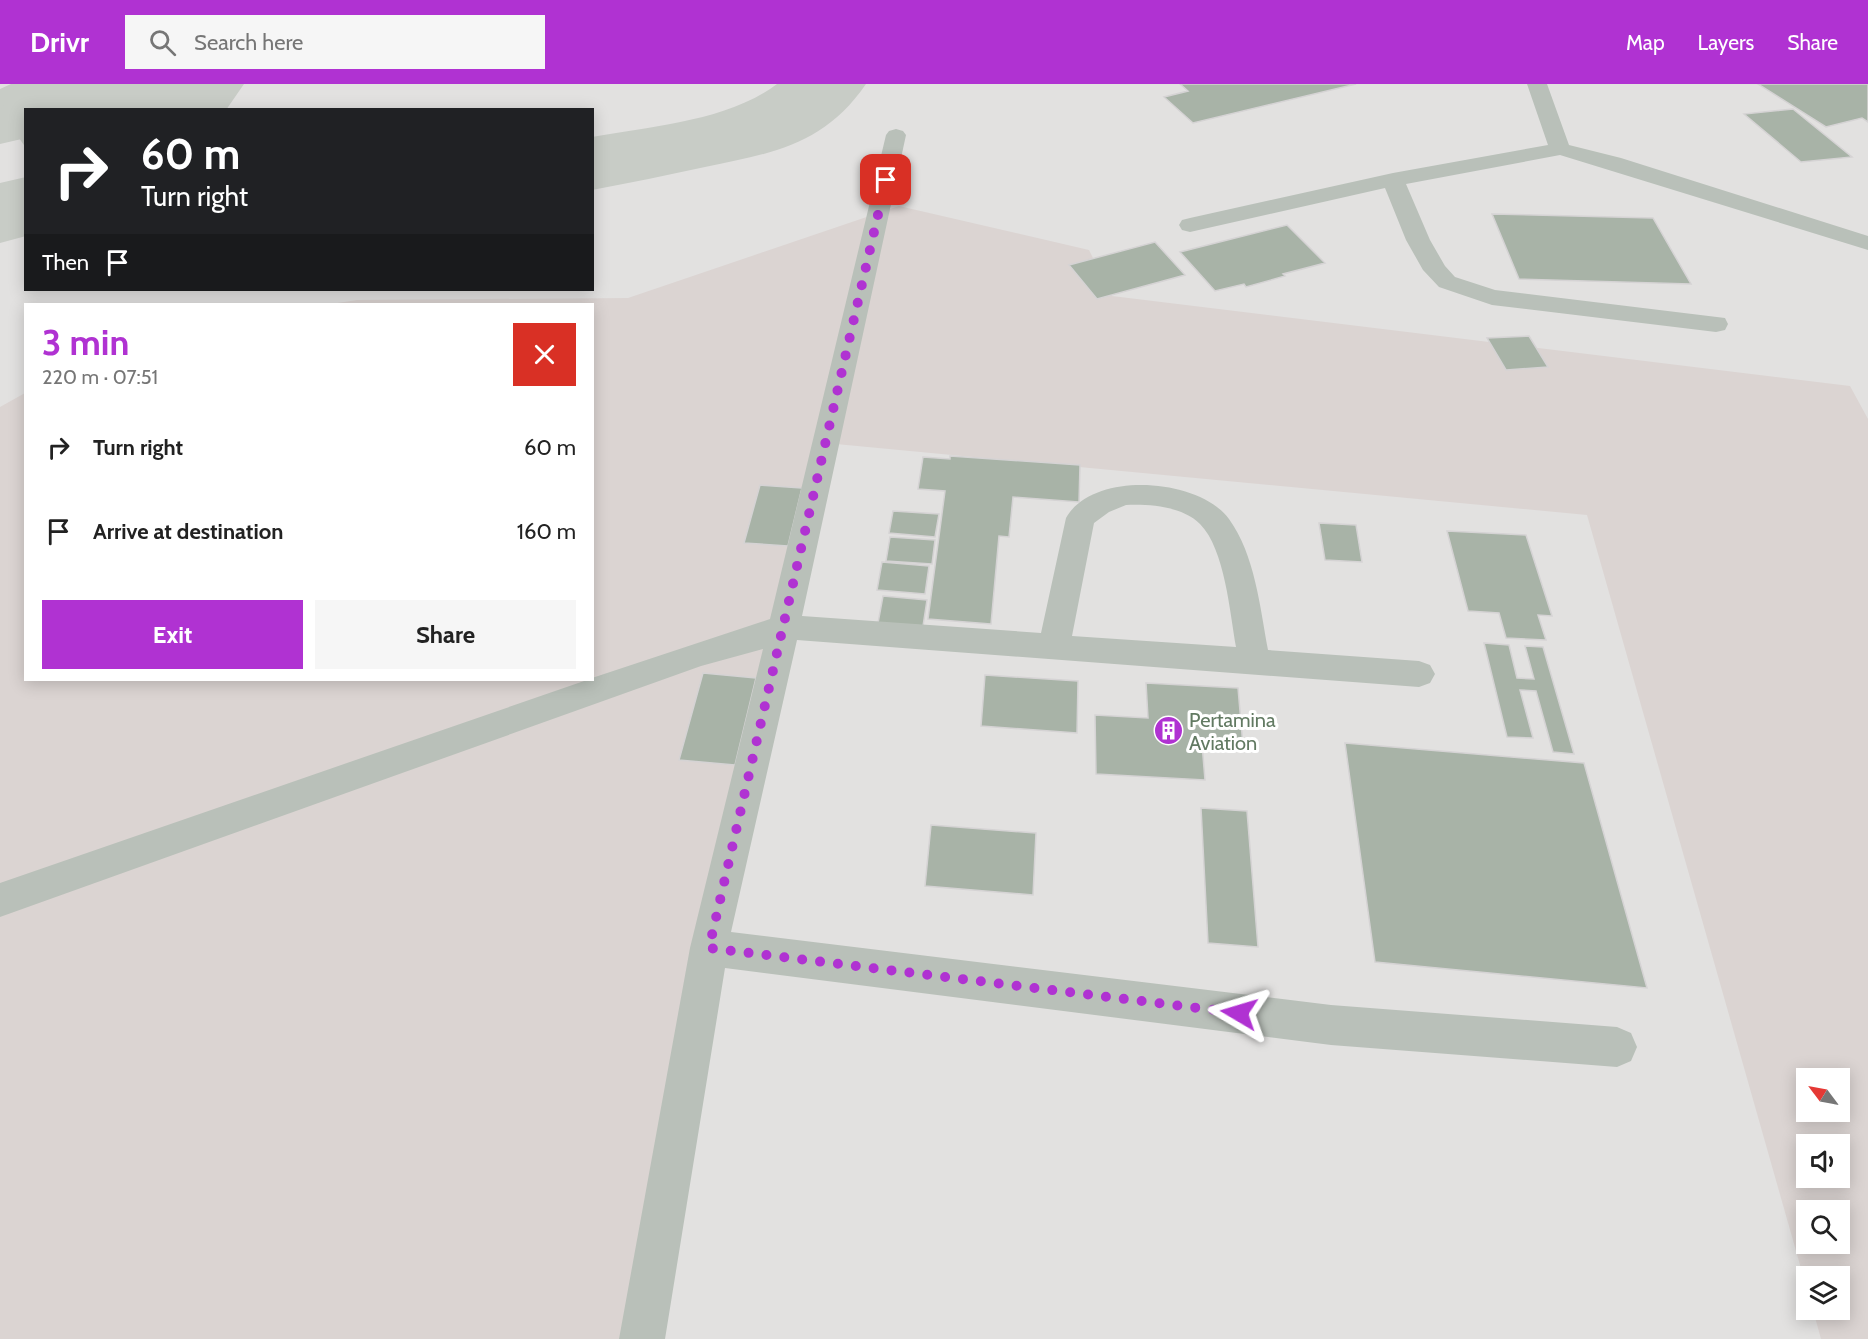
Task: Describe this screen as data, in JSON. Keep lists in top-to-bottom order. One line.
{"places":{"building":["Pertamina Aviation"]},"north":"top left","page":{"header":"Drivr","search":"Search here","nav":["Map","Layers","Share"],"turn":["60 m","Turn right"],"then":"Then","heading":["3 min","220 m · 07:51"],"list":[{"name":"Turn right","value":"60 m"},{"name":"Arrive at destination","value":"160 m"}],"buttons":["Exit","Share"]}}
